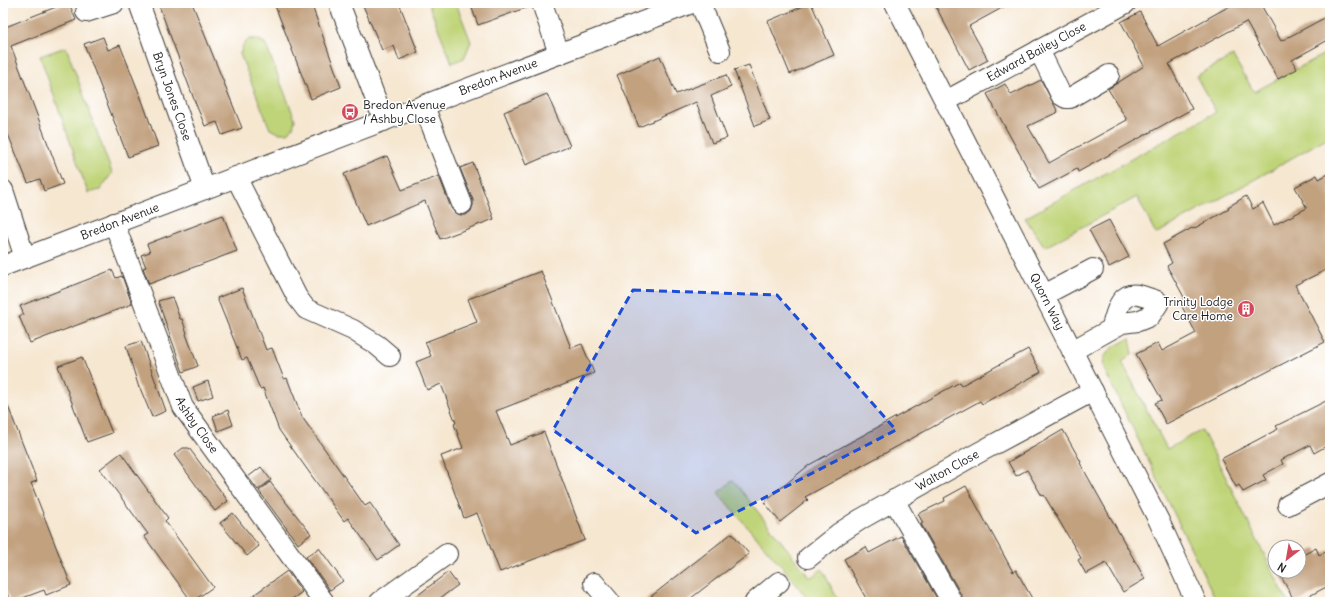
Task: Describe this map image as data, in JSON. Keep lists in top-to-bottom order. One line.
{"streets":{"street":["Edward Bailey Close","Bredon Avenue","Bryn Jones Close","Quorn Way","Ashby Close","Walton Close"]},"crossings":[["Edward Bailey Close","Quorn Way"],["Bredon Avenue","Bryn Jones Close"],["Bredon Avenue","Ashby Close"],["Quorn Way","Walton Close"]],"places":{"bus stop":["Bredon Avenue / Ashby Close"],"building":["Trinity Lodge Care Home"]},"north":"bottom left"}
